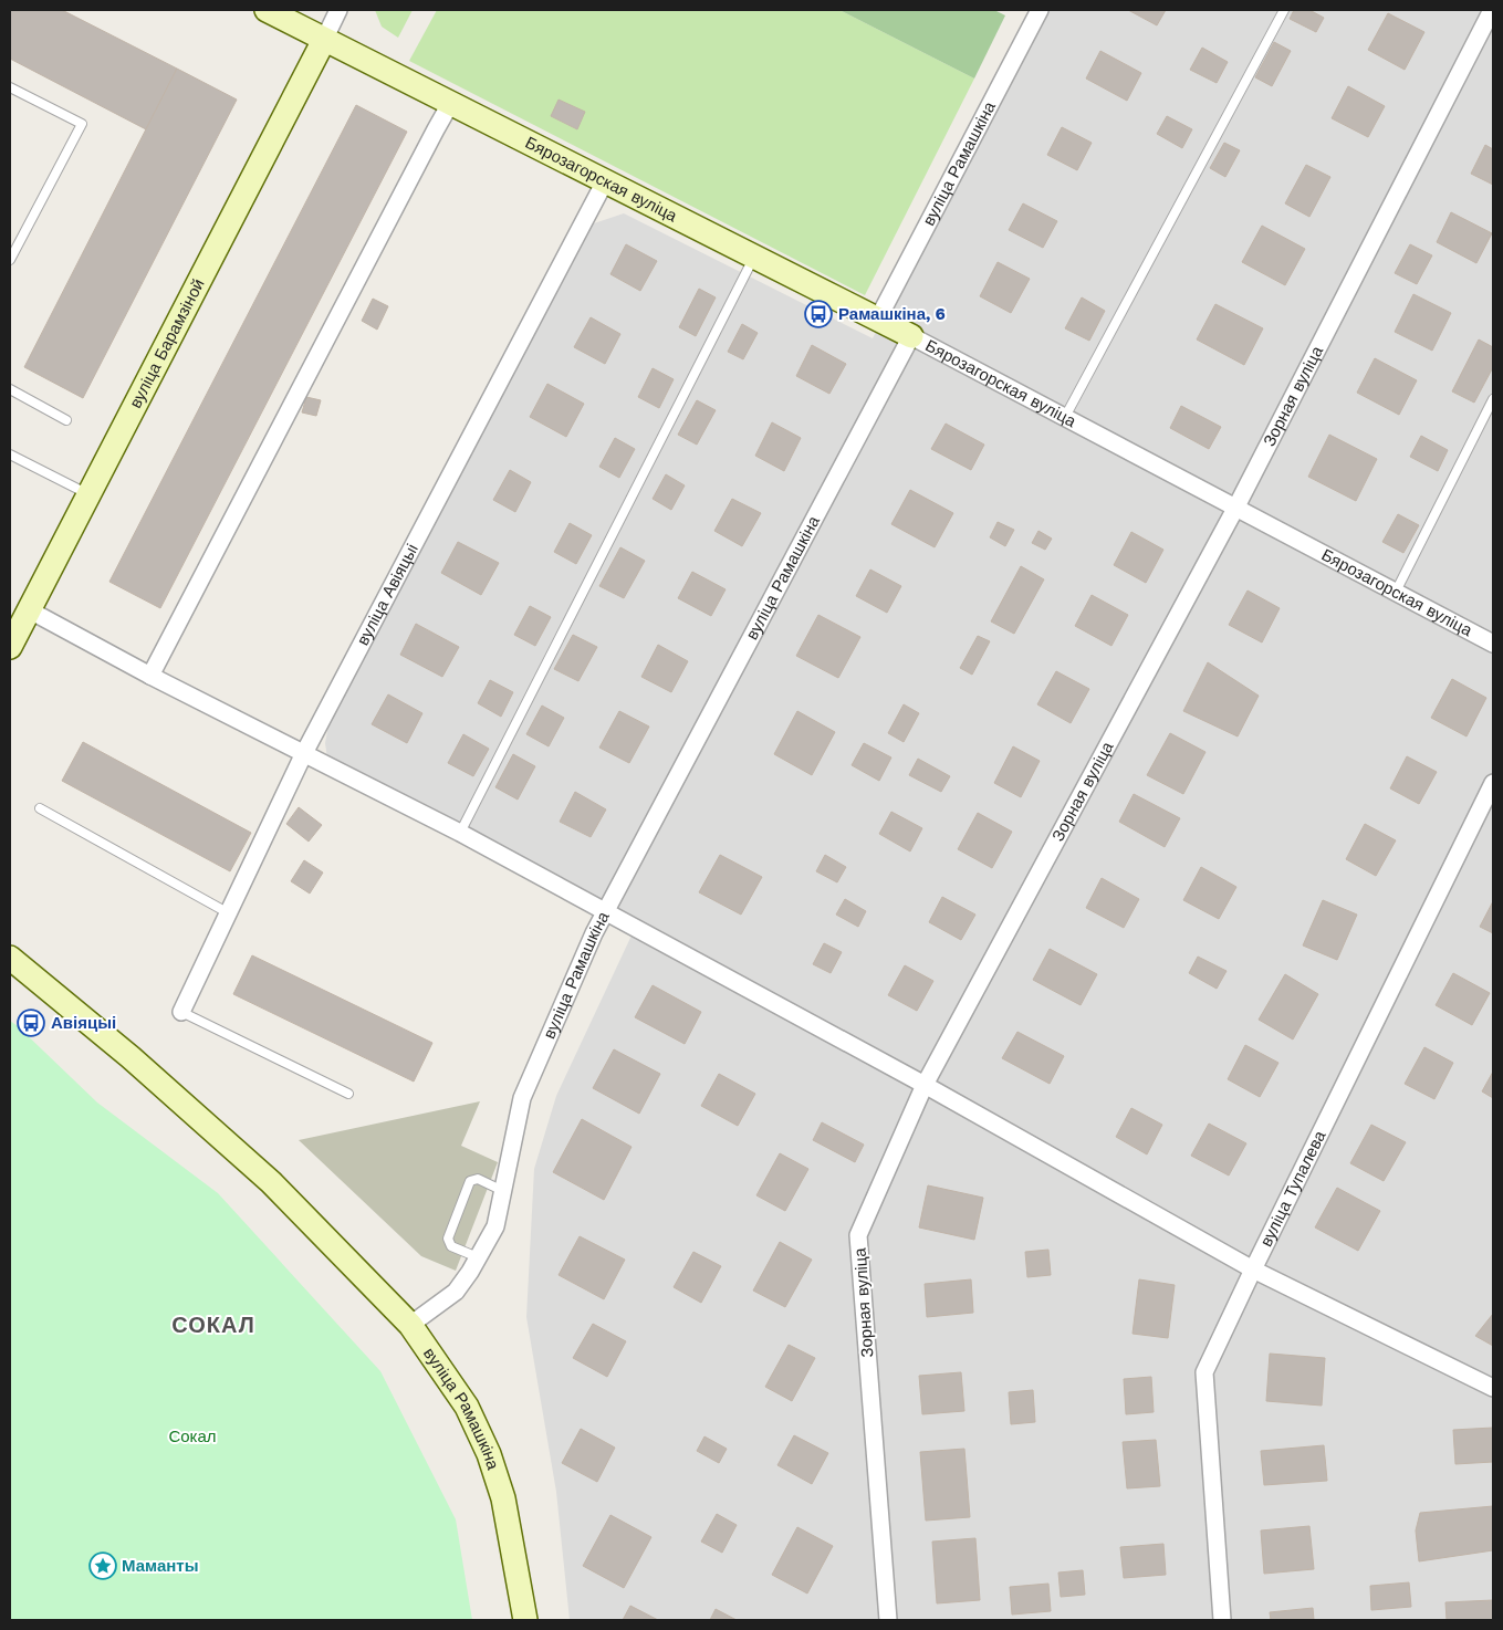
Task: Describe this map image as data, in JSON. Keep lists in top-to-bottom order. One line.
{"streets":{"street":["вуліца Рамашкіна","Бярозагорская вуліца","вуліца Барамзіной","Зорная вуліца","вуліца Авіяцыі","вуліца Тупалева"]},"crossings":[["вуліца Рамашкіна","Бярозагорская вуліца"],["Бярозагорская вуліца","вуліца Барамзіной"],["Бярозагорская вуліца","Зорная вуліца"],["Бярозагорская вуліца","вуліца Авіяцыі"]],"districts":["СОКАЛ"],"parks":["Сокал"],"places":{"bus stop":["Рамашкіна, 6","Авіяцыі"],"place":["Маманты"]}}
